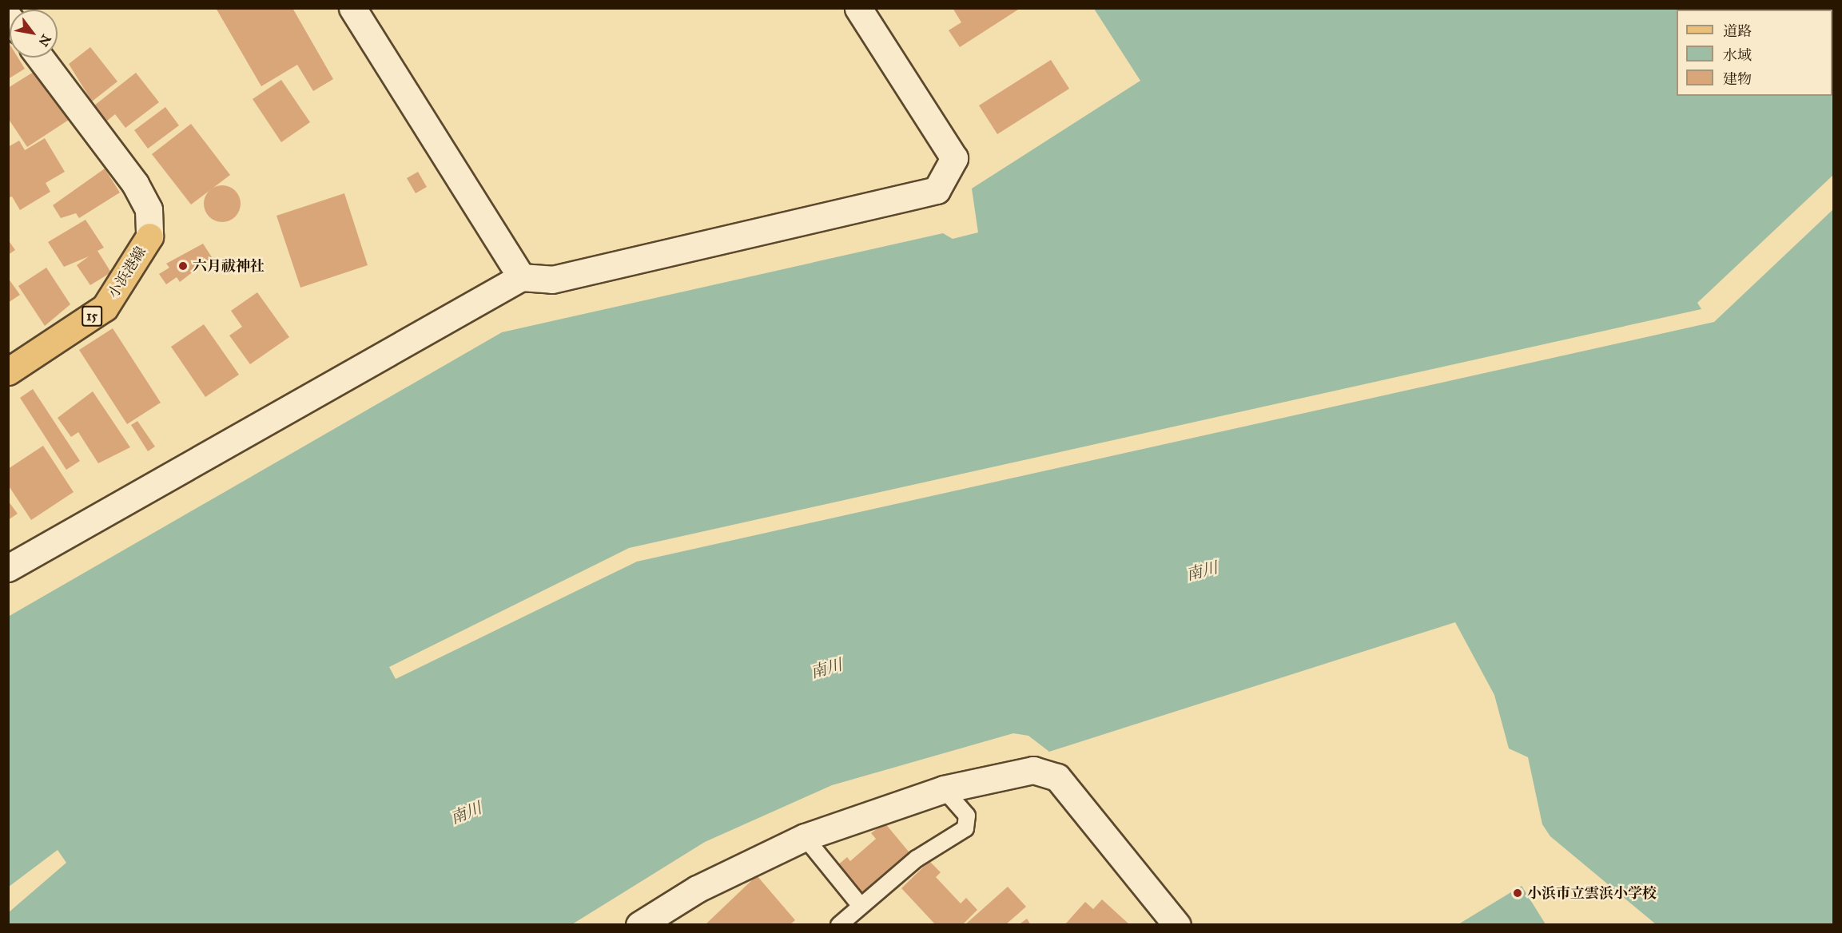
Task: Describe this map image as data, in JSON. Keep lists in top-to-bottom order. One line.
{"streets":{"main road":["小浜港線","15"]},"water":["南川"],"places":["六月祓神社","小浜市立雲浜小学校"],"legend":["道路","水域","建物"],"north":"bottom right"}
